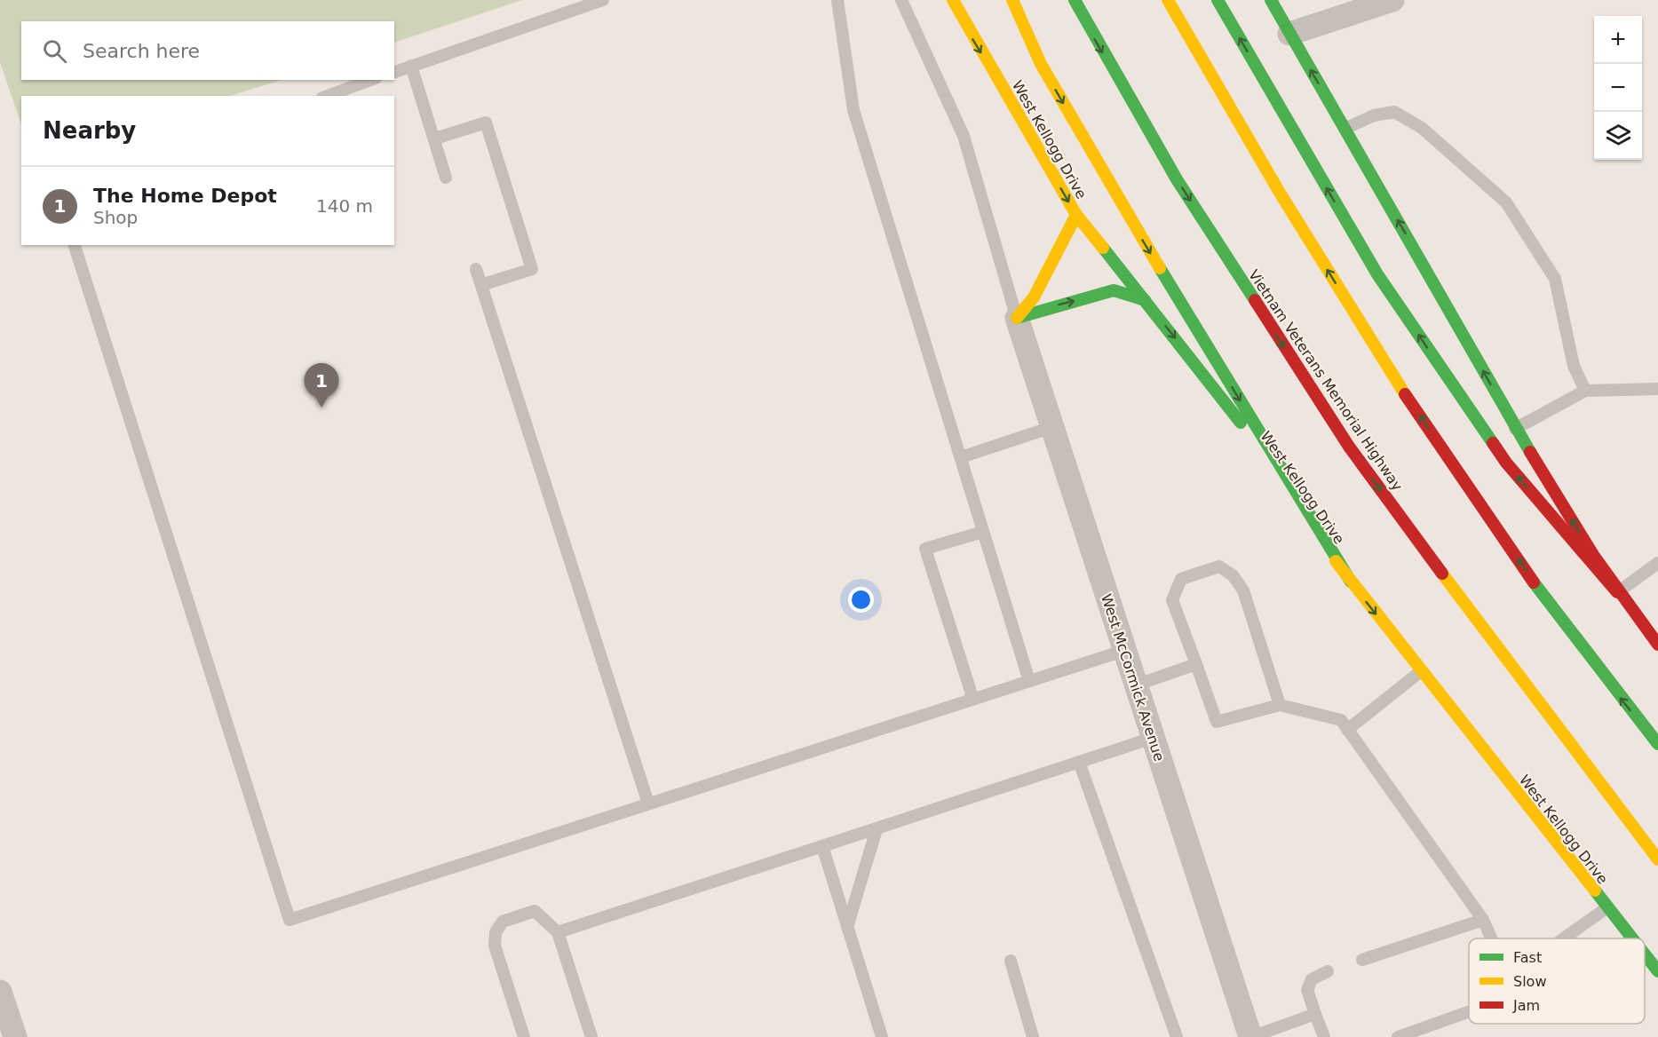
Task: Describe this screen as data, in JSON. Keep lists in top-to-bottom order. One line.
{"streets":{"main road":["West Kellogg Drive","Vietnam Veterans Memorial Highway"],"street":["West McCormick Avenue"]},"legend":["Fast","Slow","Jam"],"page":{"map_buttons":["+","−"],"search":"Search here","heading":"Nearby","list":[{"mark":"1","name":"The Home Depot","note":"Shop","value":"140 m"}],"pins":"1"}}
